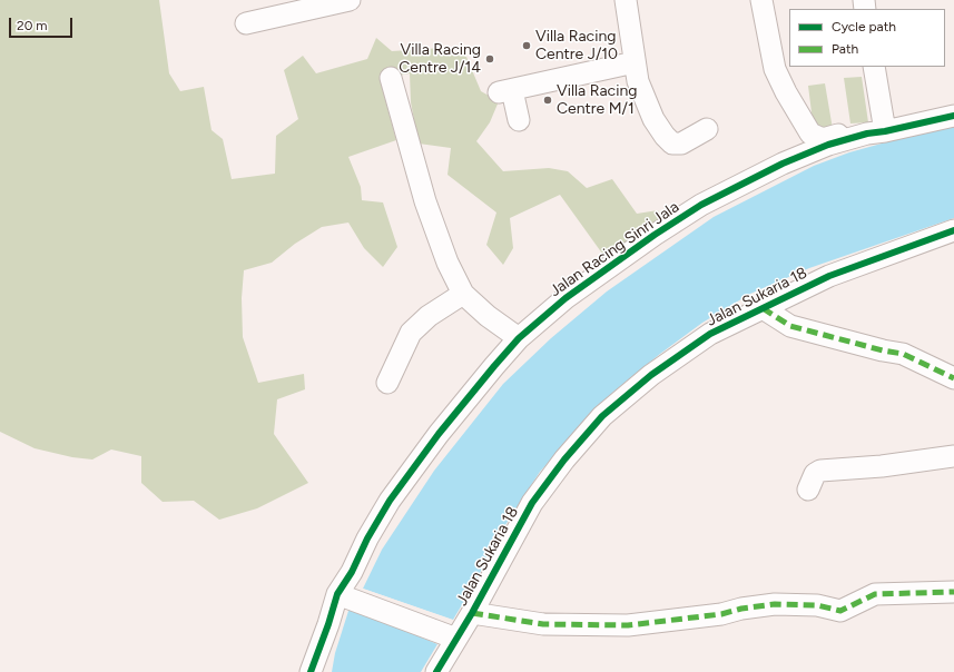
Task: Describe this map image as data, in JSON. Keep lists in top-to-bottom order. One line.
{"streets":{"street":["Jalan Racing Sinri Jala","Jalan Sukaria 18"]},"places":["Villa Racing Centre J/10","Villa Racing Centre J/14","Villa Racing Centre M/1"],"legend":["Cycle path","Path"],"scale_bar":"20 m"}
